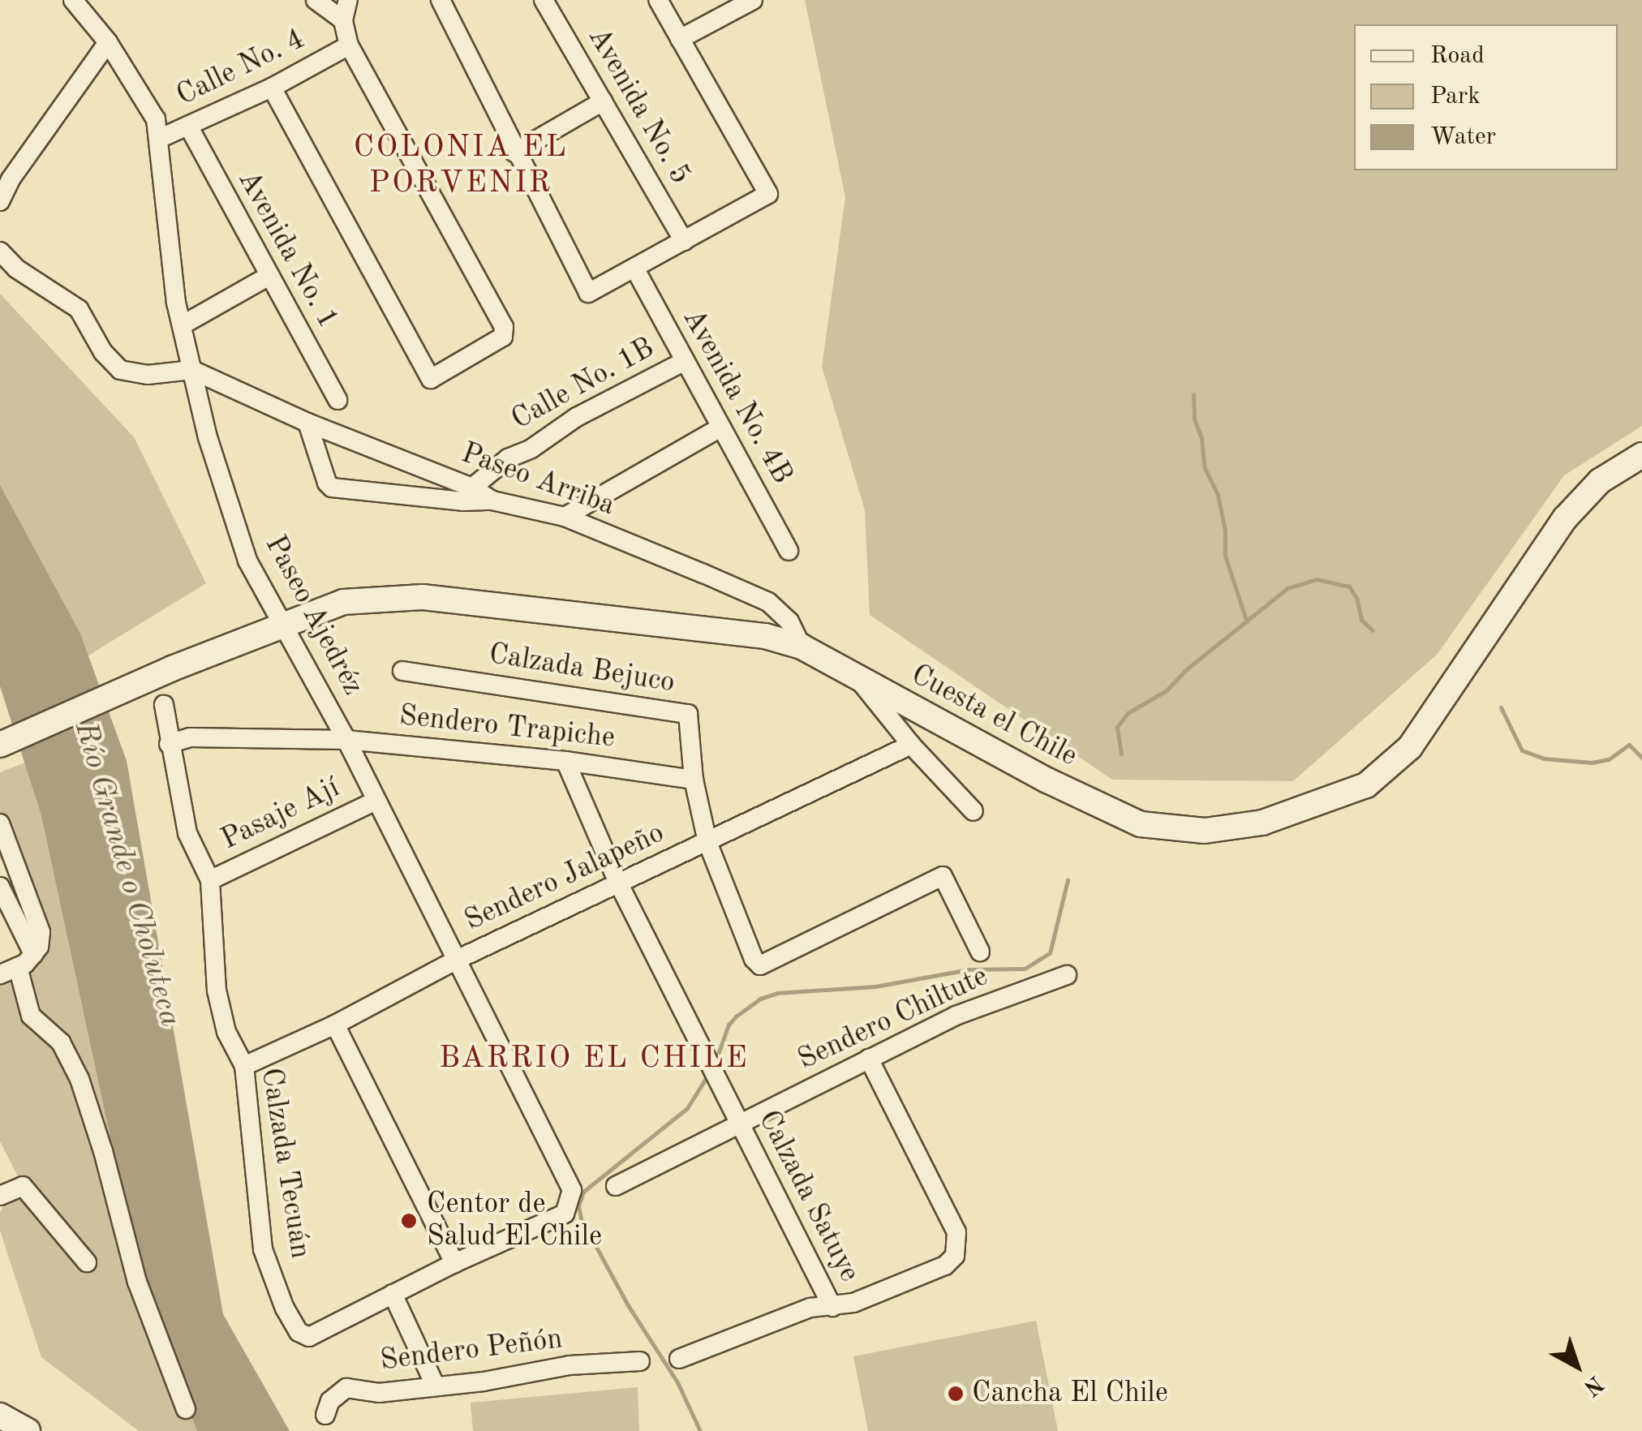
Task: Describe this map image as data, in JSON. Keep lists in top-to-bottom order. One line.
{"streets":{"main road":["Cuesta el Chile"],"street":["Calle No. 4","Avenida No. 5","Avenida No. 1","Calle No. 1B","Avenida No. 4B","Paseo Arriba","Paseo Ajedréz","Calzada Bejuco","Sendero Trapiche","Pasaje Ají","Sendero Jalapeño","Sendero Chiltute","Calzada Tecuán","Calzada Satuye","Sendero Peñón"]},"crossings":[["Calle No. 4","Avenida No. 1"],["Calle No. 4","Paseo Ajedréz"],["Calle No. 1B","Avenida No. 4B"],["Calle No. 1B","Paseo Arriba"],["Paseo Arriba","Paseo Ajedréz"],["Paseo Arriba","Cuesta el Chile"],["Paseo Ajedréz","Cuesta el Chile"],["Paseo Ajedréz","Sendero Trapiche"],["Paseo Ajedréz","Pasaje Ají"],["Paseo Ajedréz","Sendero Jalapeño"],["Calzada Bejuco","Sendero Trapiche"],["Calzada Bejuco","Sendero Jalapeño"],["Sendero Trapiche","Calzada Tecuán"],["Sendero Trapiche","Calzada Satuye"],["Pasaje Ají","Calzada Tecuán"],["Sendero Jalapeño","Calzada Tecuán"],["Sendero Jalapeño","Calzada Satuye"],["Sendero Chiltute","Calzada Satuye"]],"districts":["COLONIA EL PORVENIR","BARRIO EL CHILE"],"water":["Río Grande o Choluteca"],"places":["Centor de Salud El Chile","Cancha El Chile"],"legend":["Road","Park","Water"],"north":"bottom right"}
